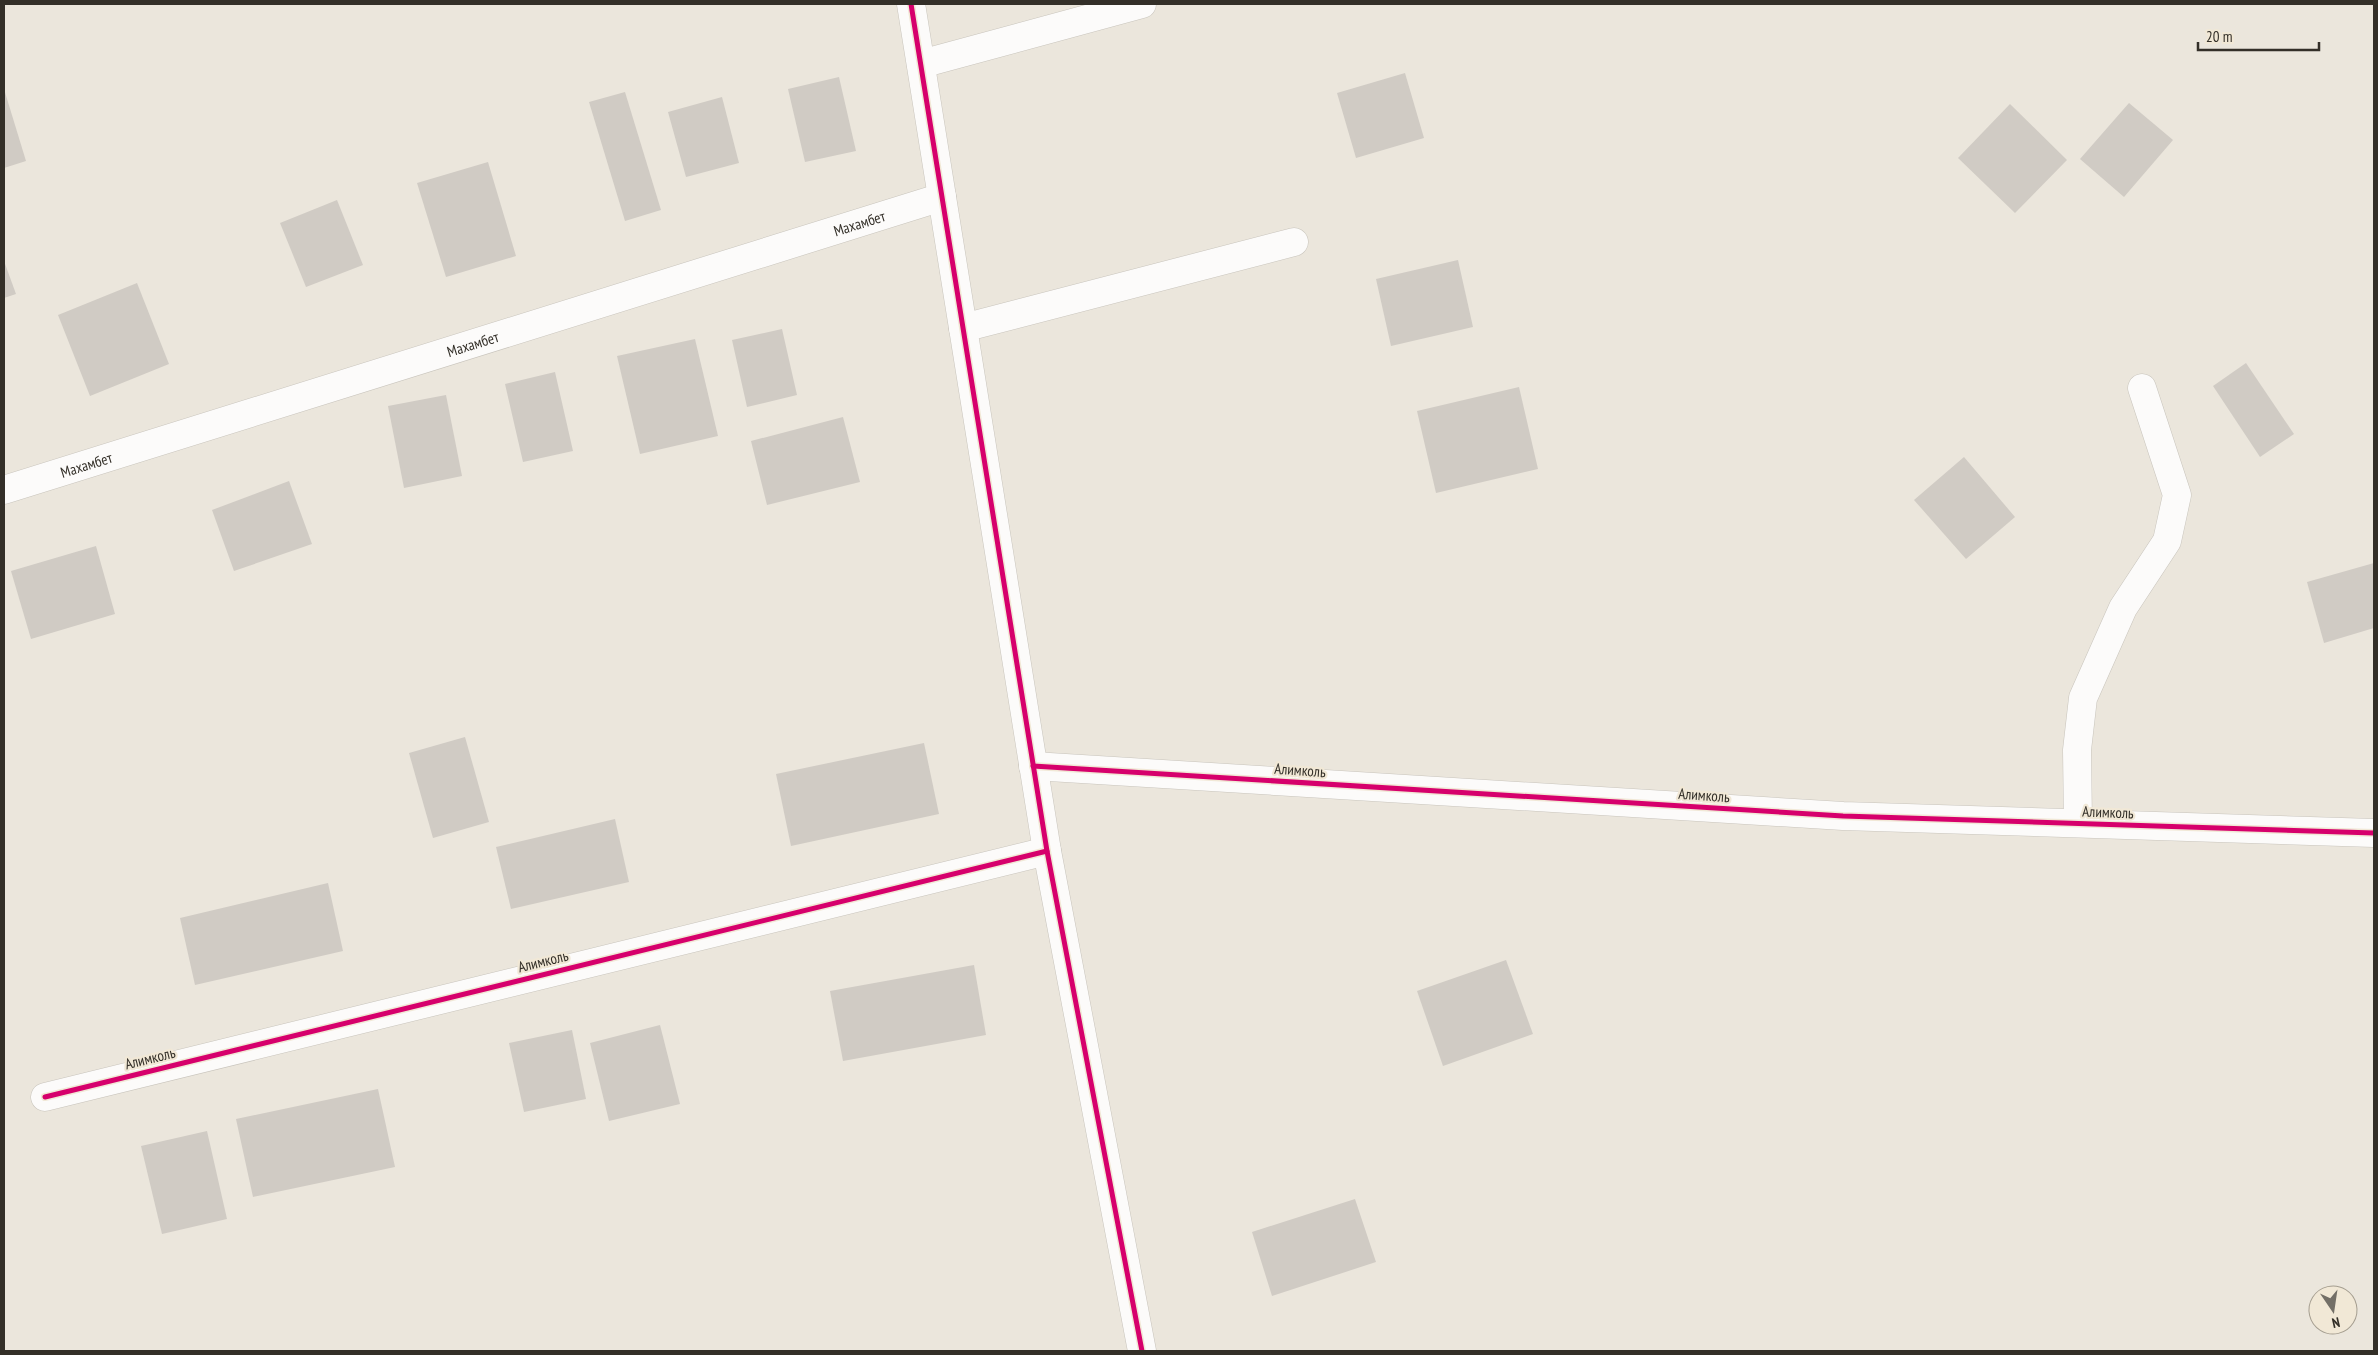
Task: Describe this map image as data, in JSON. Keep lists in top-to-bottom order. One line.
{"streets":{"street":["Махамбет","Алимколь"]},"scale_bar":"20 m","north":"bottom"}
